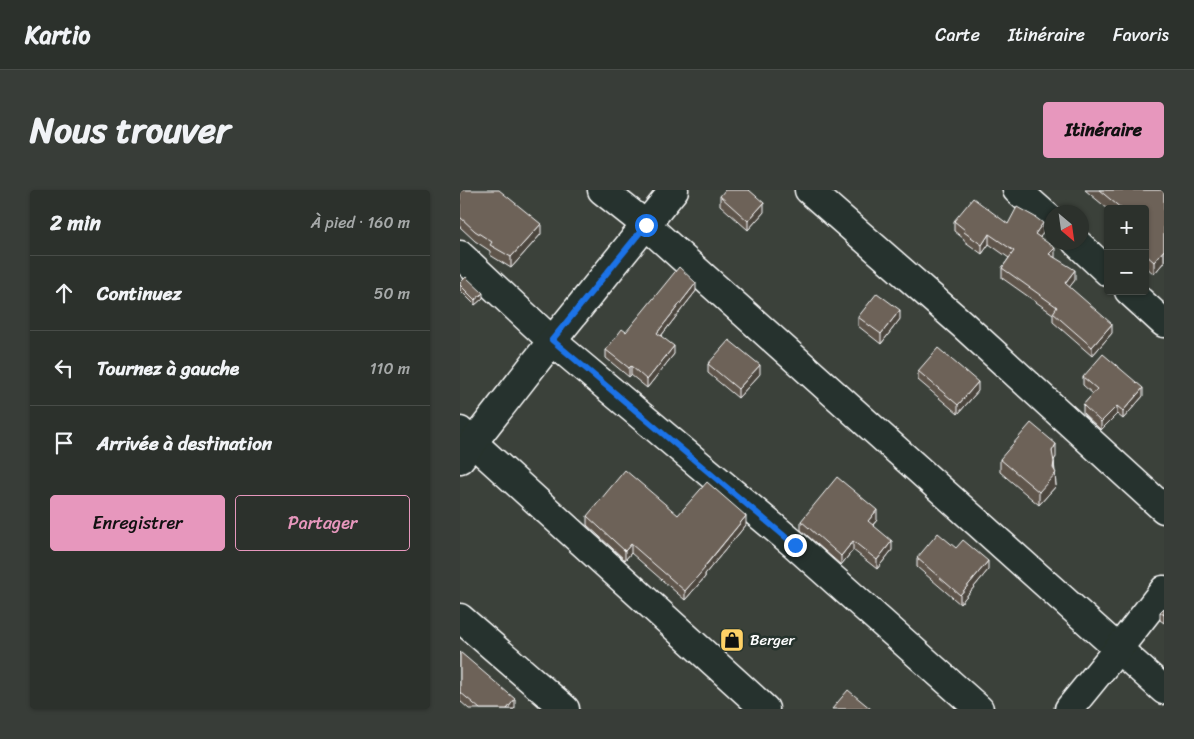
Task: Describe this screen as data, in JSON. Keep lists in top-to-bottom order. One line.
{"places":{"shop":["Berger"]},"north":"bottom right","page":{"header":"Kartio","nav":["Carte","Itinéraire","Favoris"],"title":"Nous trouver","buttons":["Itinéraire",["Enregistrer","Partager"]],"heading":["2 min","À pied · 160 m"],"map_buttons":["+","−"],"list":[["Continuez","50 m"],["Tournez à gauche","110 m"],"Arrivée à destination"]}}
